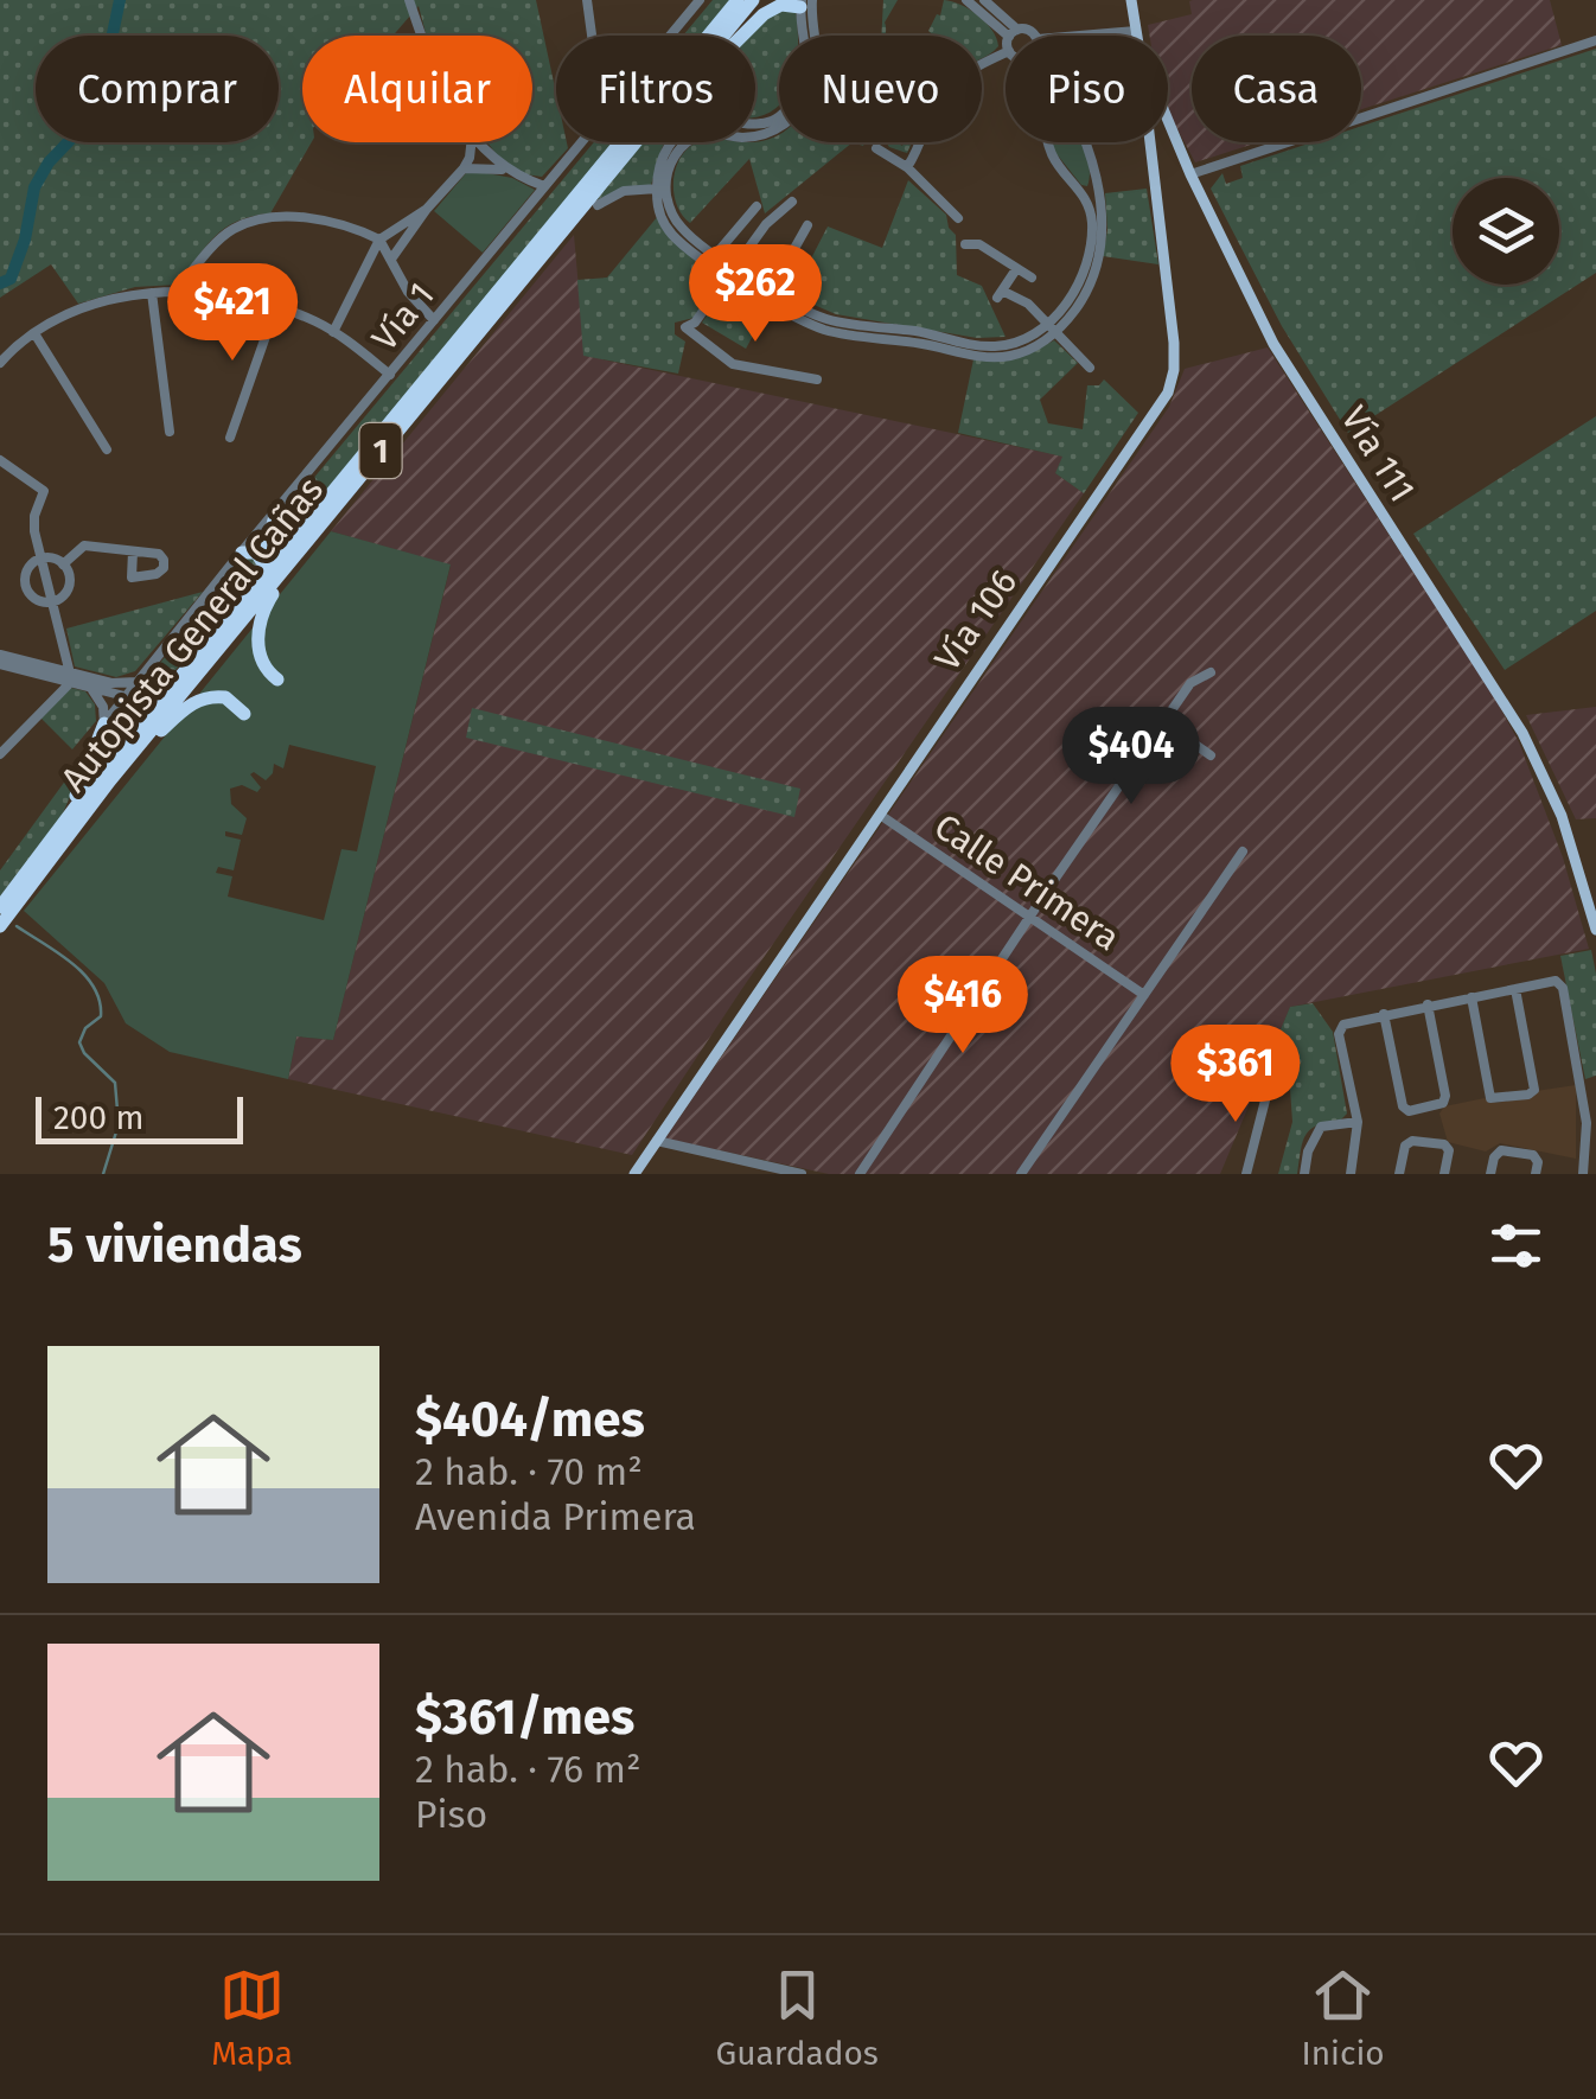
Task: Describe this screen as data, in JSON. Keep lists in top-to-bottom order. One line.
{"streets":{"highway":["1","Autopista General Cañas"],"main road":["Vía 111","Vía 106"],"street":["Vía 1","Calle Primera"]},"crossings":[["Vía 106","Calle Primera"]],"scale_bar":"200 m","page":{"chip":["Comprar","Alquilar","Filtros","Nuevo","Piso","Casa"],"price":["$262","$421","$404","$416","$361"],"scale":"200 m","heading":"5 viviendas","list":[{"name":"$404/mes","note":"2 hab. · 70 m² · Avenida Primera"},{"name":"$361/mes","note":"2 hab. · 76 m² · Piso"}],"tabs":["Mapa","Guardados","Inicio"]}}
